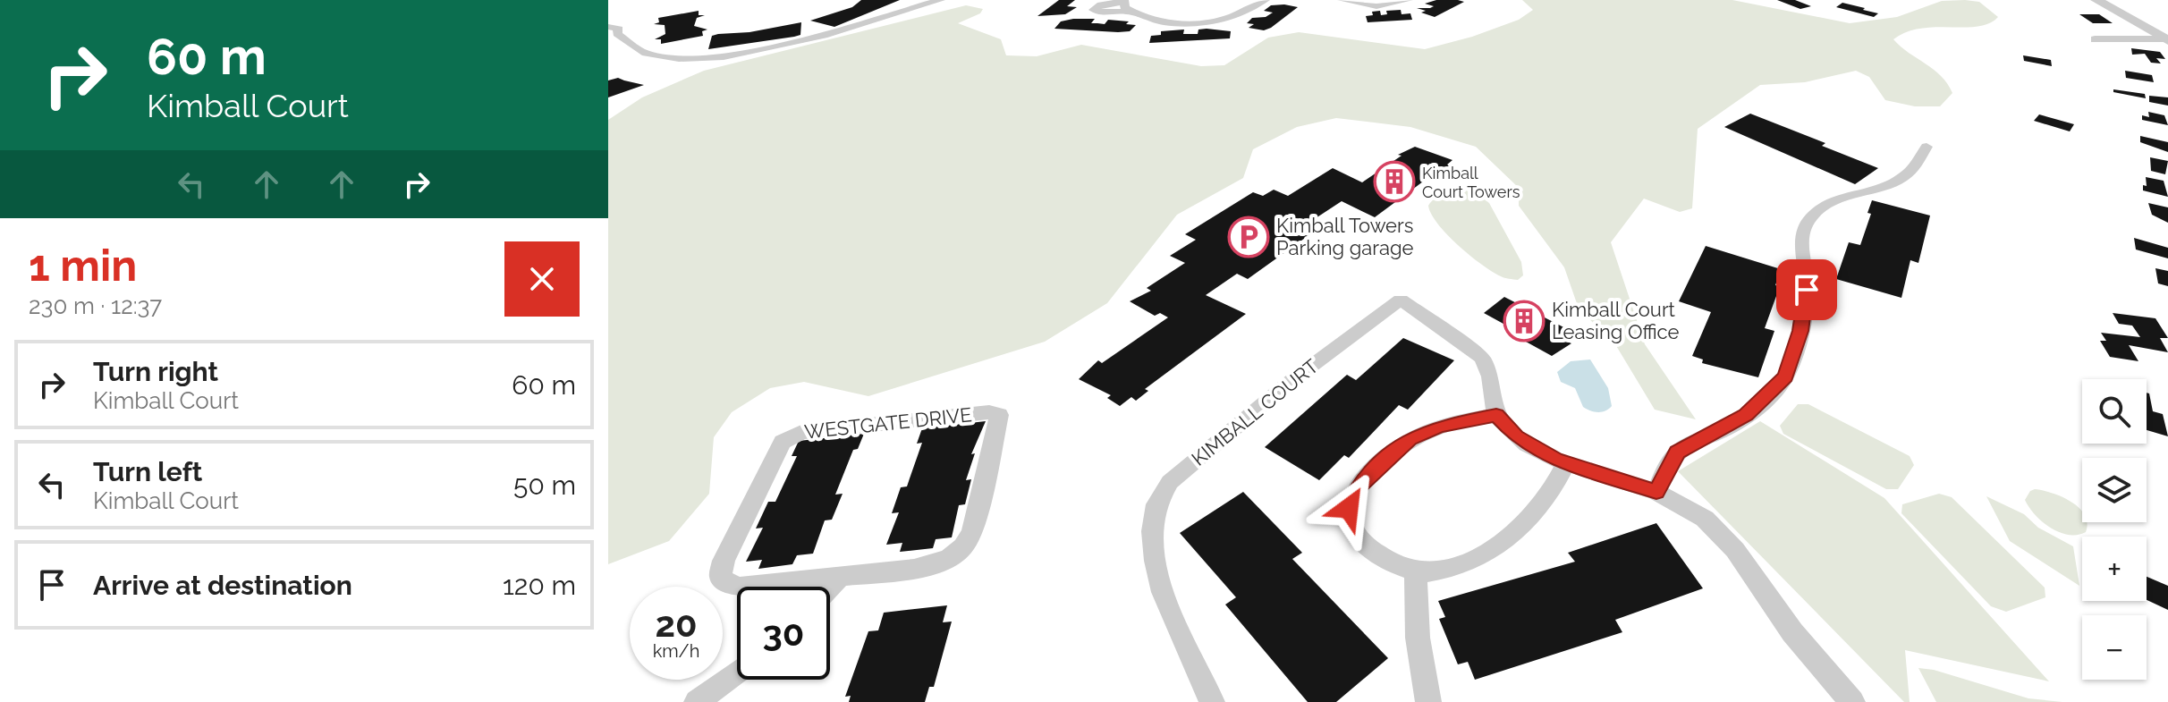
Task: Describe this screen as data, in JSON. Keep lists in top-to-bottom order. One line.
{"streets":{"street":["KIMBALL COURT","WESTGATE DRIVE"]},"places":{"building":["Kimball Court Towers","Kimball Court Leasing Office"],"parking":["Kimball Towers Parking garage"]},"page":{"turn":["60 m","Kimball Court"],"heading":["1 min","230 m · 12:37"],"list":[{"name":"Turn right","note":"Kimball Court","value":"60 m"},{"name":"Turn left","note":"Kimball Court","value":"50 m"},{"name":"Arrive at destination","value":"120 m"}],"map_buttons":["+","−"],"speed":"20 km/h","limit":"30"}}
